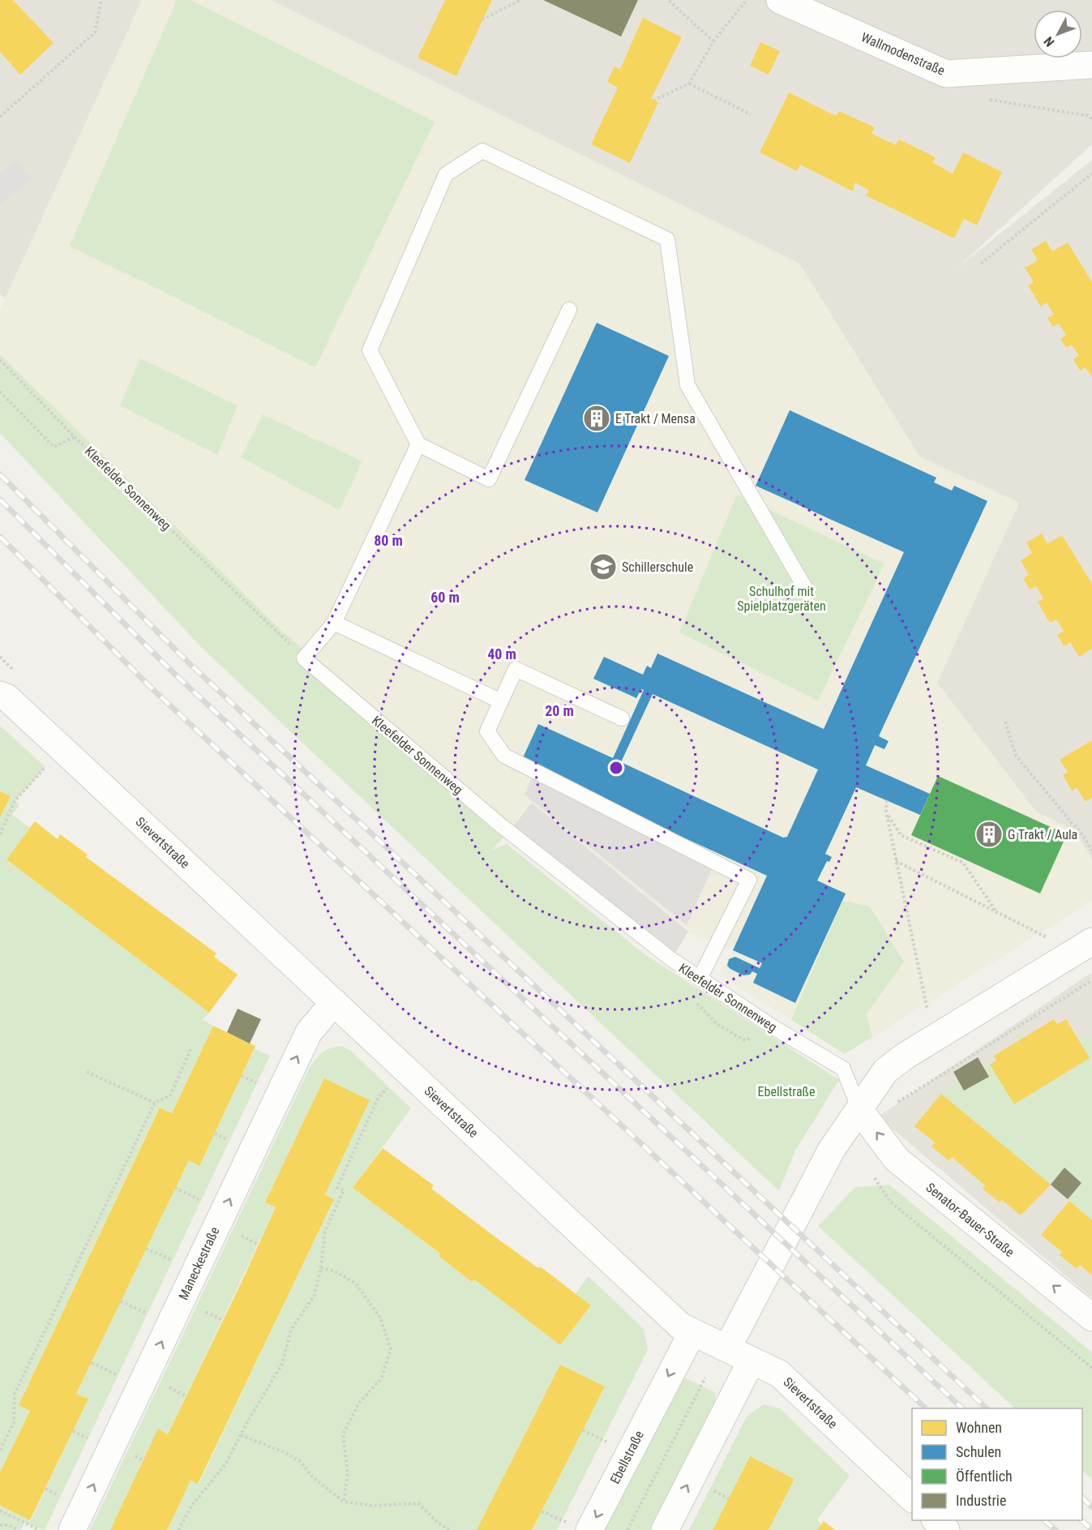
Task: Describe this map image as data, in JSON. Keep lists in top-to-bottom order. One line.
{"streets":{"street":["Wallmodenstraße","Sievertstraße","Senator-Bauer-Straße","Maneckestraße","Ebellstraße"],"lane":["Kleefelder Sonnenweg"]},"crossings":[["Kleefelder Sonnenweg","Senator-Bauer-Straße"],["Sievertstraße","Maneckestraße"],["Sievertstraße","Ebellstraße"]],"one_way":["Senator-Bauer-Straße","Maneckestraße"],"parks":["Schulhof mit Spielplatzgeräten","Ebellstraße"],"places":{"building":["E Trakt / Mensa","G Trakt / Aula"],"school or university":["Schillerschule"]},"legend":["Wohnen","Schulen","Öffentlich","Industrie"],"north":"bottom left","rings":["80 m","60 m","40 m","20 m"]}
